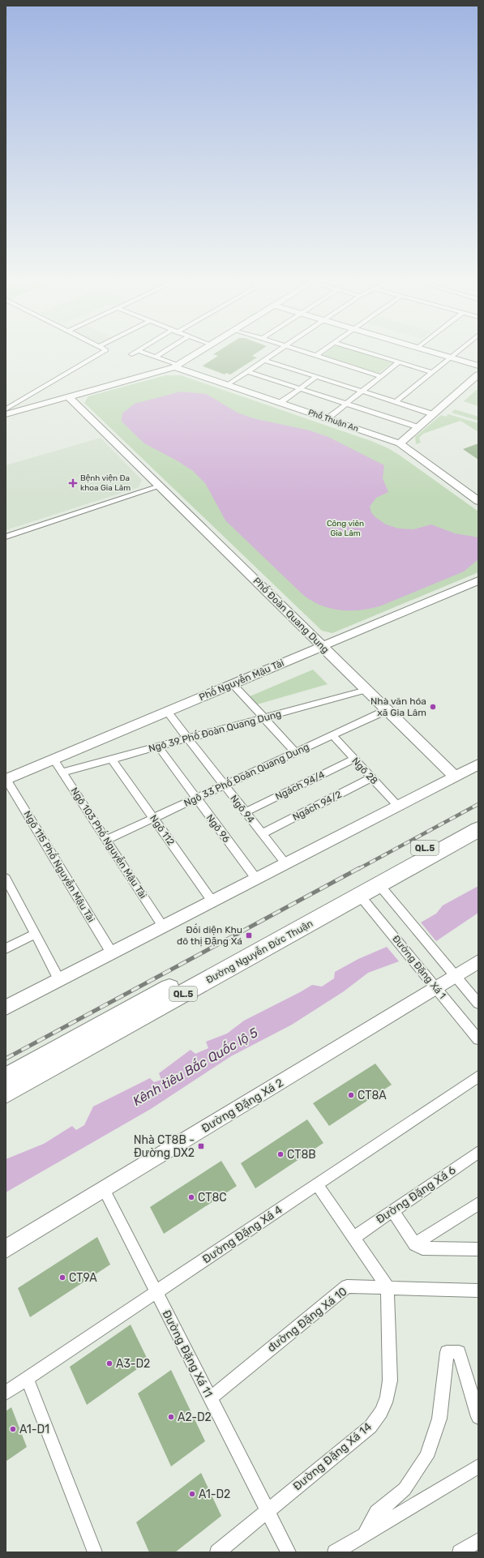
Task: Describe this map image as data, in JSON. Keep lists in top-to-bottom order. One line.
{"streets":{"highway":["QL.5","Đường Nguyễn Đức Thuận"],"street":["Phố Thuận An","Phố Đoàn Quang Dung","Phố Nguyễn Mậu Tài","Ngõ 39 Phố Đoàn Quang Dung","Ngõ 28","Ngõ 33 Phố Đoàn Quang Dung","Ngách 94/4","Ngách 94/2","Ngõ 94","Ngõ 96","Ngõ 112","Ngõ 103 Phố Nguyễn Mậu Tài","Ngõ 115 Phố Nguyễn Mậu Tài","Đường Đặng Xá 1","Đường Đặng Xá 2","Đường Đặng Xá 6","Đường Đặng Xá 4","đường Đặng Xá 10","Đường Đặng Xá 11","Đường Đặng Xá 14"]},"crossings":[["Phố Đoàn Quang Dung","Phố Nguyễn Mậu Tài"],["Phố Đoàn Quang Dung","Ngõ 39 Phố Đoàn Quang Dung"],["Phố Đoàn Quang Dung","Ngõ 33 Phố Đoàn Quang Dung"],["Phố Nguyễn Mậu Tài","Ngõ 94"],["Phố Nguyễn Mậu Tài","Ngõ 103 Phố Nguyễn Mậu Tài"],["Phố Nguyễn Mậu Tài","Ngõ 115 Phố Nguyễn Mậu Tài"],["Ngõ 39 Phố Đoàn Quang Dung","Ngõ 94"],["Ngõ 39 Phố Đoàn Quang Dung","Ngõ 96"],["Ngõ 39 Phố Đoàn Quang Dung","Ngõ 112"],["Ngõ 39 Phố Đoàn Quang Dung","Ngõ 103 Phố Nguyễn Mậu Tài"],["Ngõ 28","Ngõ 33 Phố Đoàn Quang Dung"],["Ngõ 28","Ngách 94/4"],["Ngõ 28","Ngách 94/2"],["Ngõ 33 Phố Đoàn Quang Dung","Ngõ 94"],["Ngõ 33 Phố Đoàn Quang Dung","Ngõ 96"],["Ngõ 33 Phố Đoàn Quang Dung","Ngõ 112"],["Ngõ 33 Phố Đoàn Quang Dung","Ngõ 103 Phố Nguyễn Mậu Tài"],["Ngách 94/4","Ngõ 94"],["Ngách 94/2","Ngõ 94"],["Đường Nguyễn Đức Thuận","Đường Đặng Xá 1"],["Đường Đặng Xá 1","Đường Đặng Xá 2"],["Đường Đặng Xá 2","Đường Đặng Xá 11"],["Đường Đặng Xá 4","Đường Đặng Xá 11"],["đường Đặng Xá 10","Đường Đặng Xá 11"],["đường Đặng Xá 10","Đường Đặng Xá 14"],["Đường Đặng Xá 11","Đường Đặng Xá 14"]],"water":["Kênh tiêu Bắc Quốc lộ 5"],"parks":["Công viên Gia Lâm"],"places":{"health":["Bệnh viện Đa khoa Gia Lâm"],"other":["Nhà văn hóa xã Gia Lâm","CT8A","CT8B","CT8C","CT9A","A3-D2","A2-D2","A1-D1","A1-D2"],"transit":["Đối diện Khu đô thị Đặng Xá","Nhà CT8B - Đường DX2"]}}
